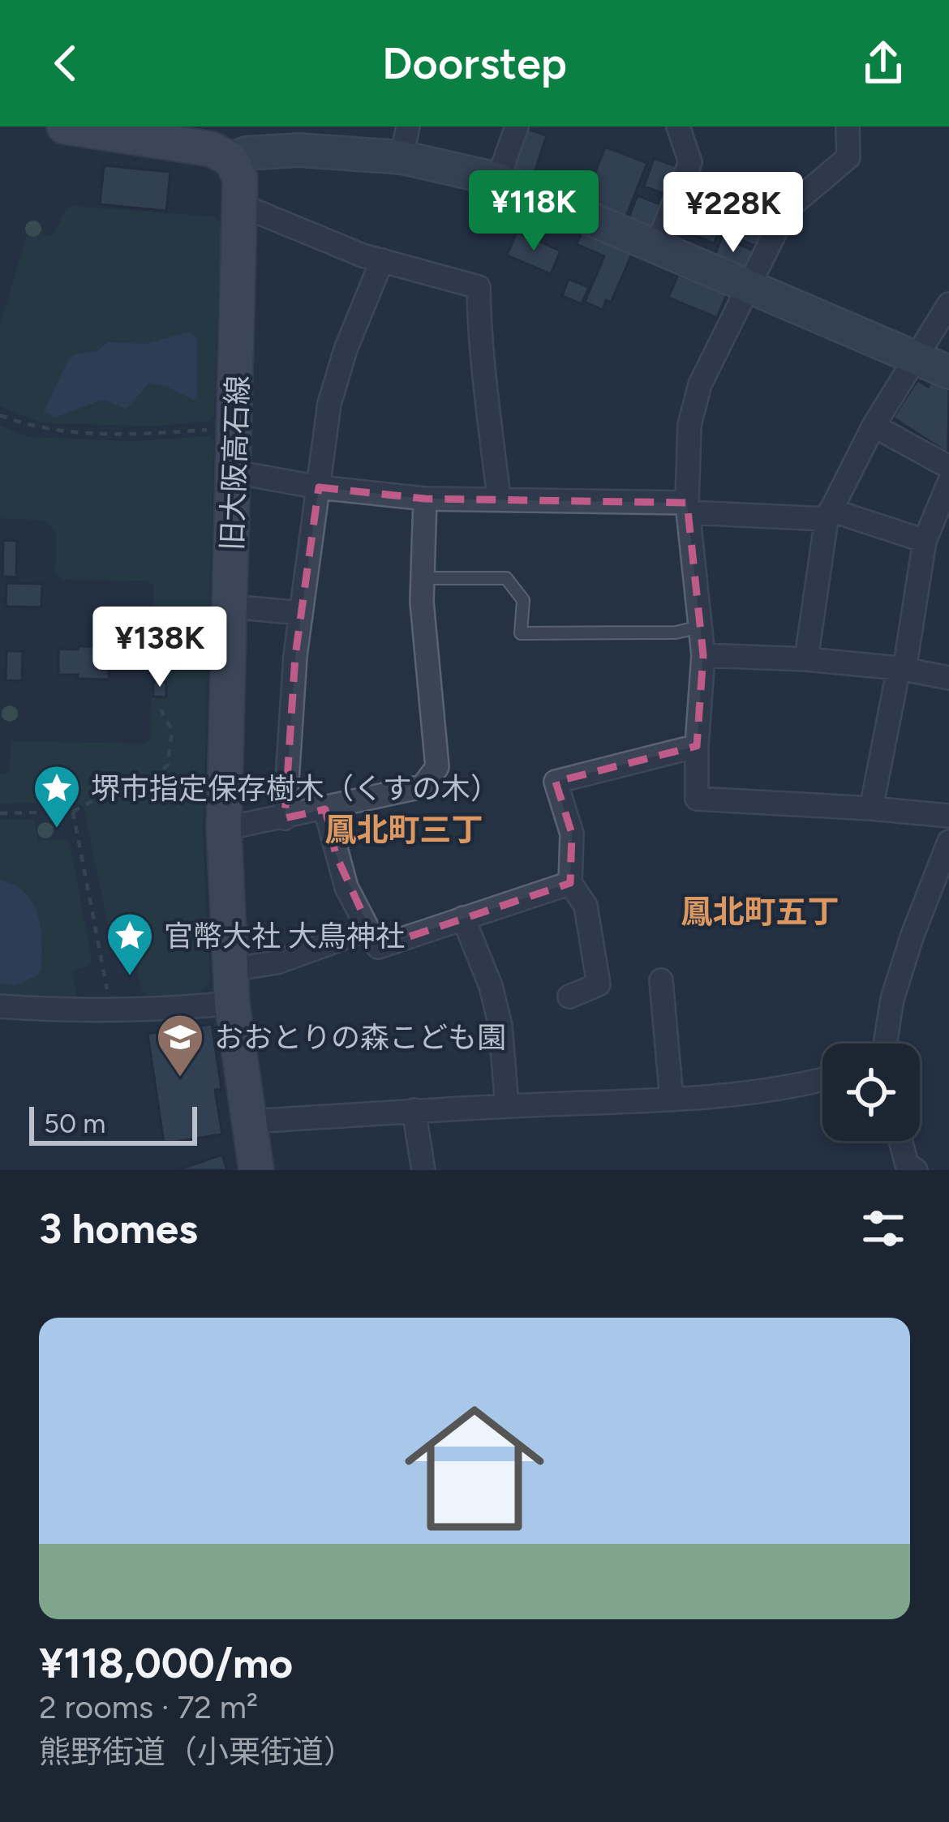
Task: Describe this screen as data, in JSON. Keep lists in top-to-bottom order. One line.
{"streets":{"main road":["旧大阪高石線"]},"districts":["鳳北町三丁","鳳北町五丁"],"places":{"place":["堺市指定保存樹木（くすの木）","官幣大社 大鳥神社"],"school or university":["おおとりの森こども園"]},"scale_bar":"50 m","page":{"header":"Doorstep","price":["¥118K","¥228K","¥138K"],"scale":"50 m","heading":"3 homes","list":[{"name":"¥118,000/mo","note":"2 rooms · 72 m² · 熊野街道（小栗街道）"}]}}
